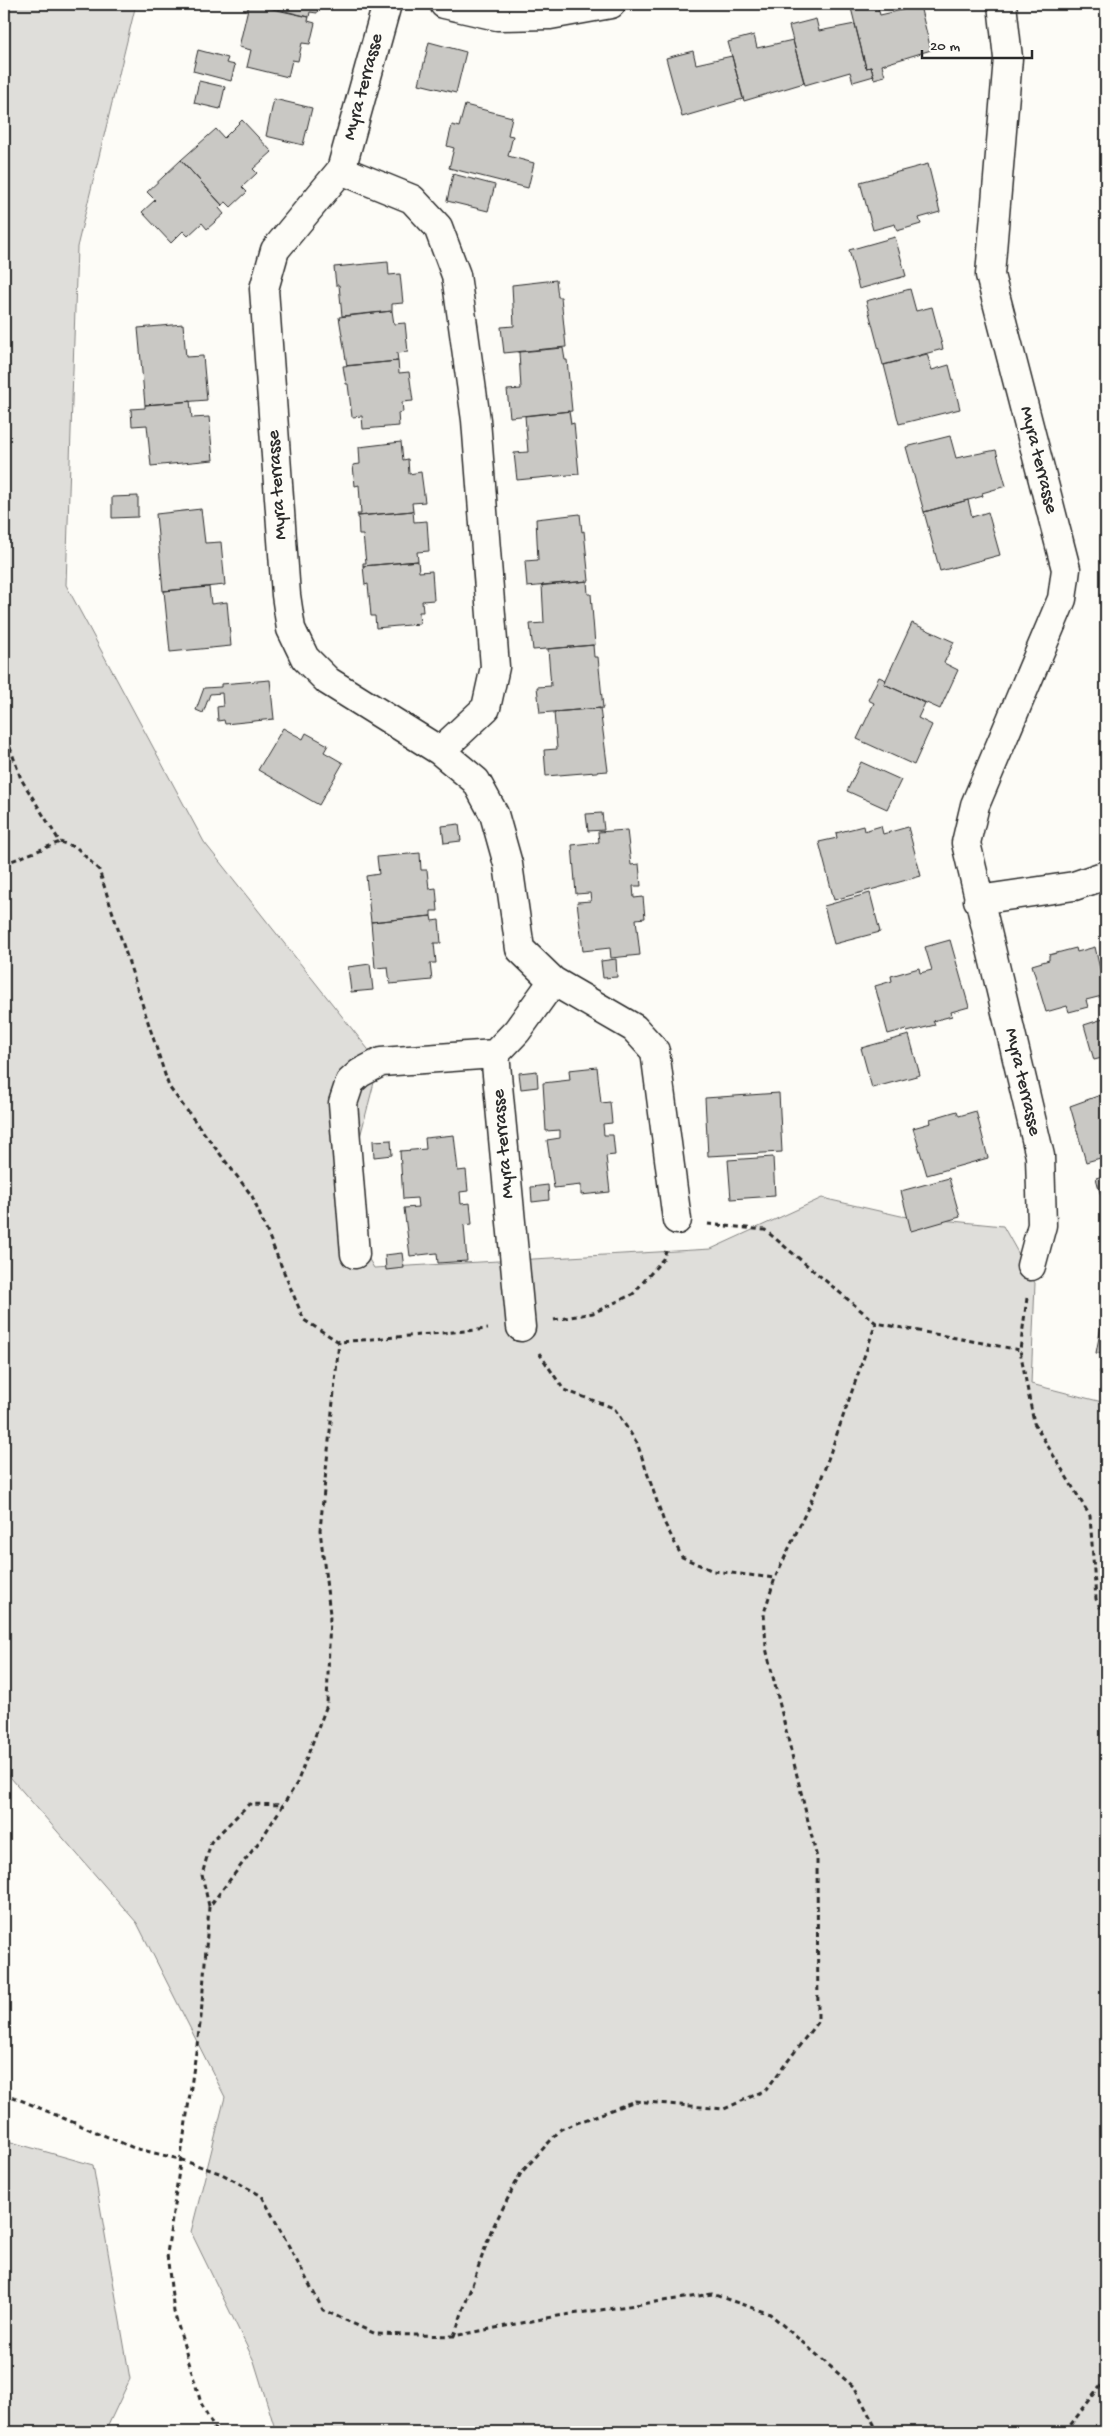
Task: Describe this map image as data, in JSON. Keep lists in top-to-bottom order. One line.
{"streets":{"street":["Myra terrasse"]},"scale_bar":"20 m"}
